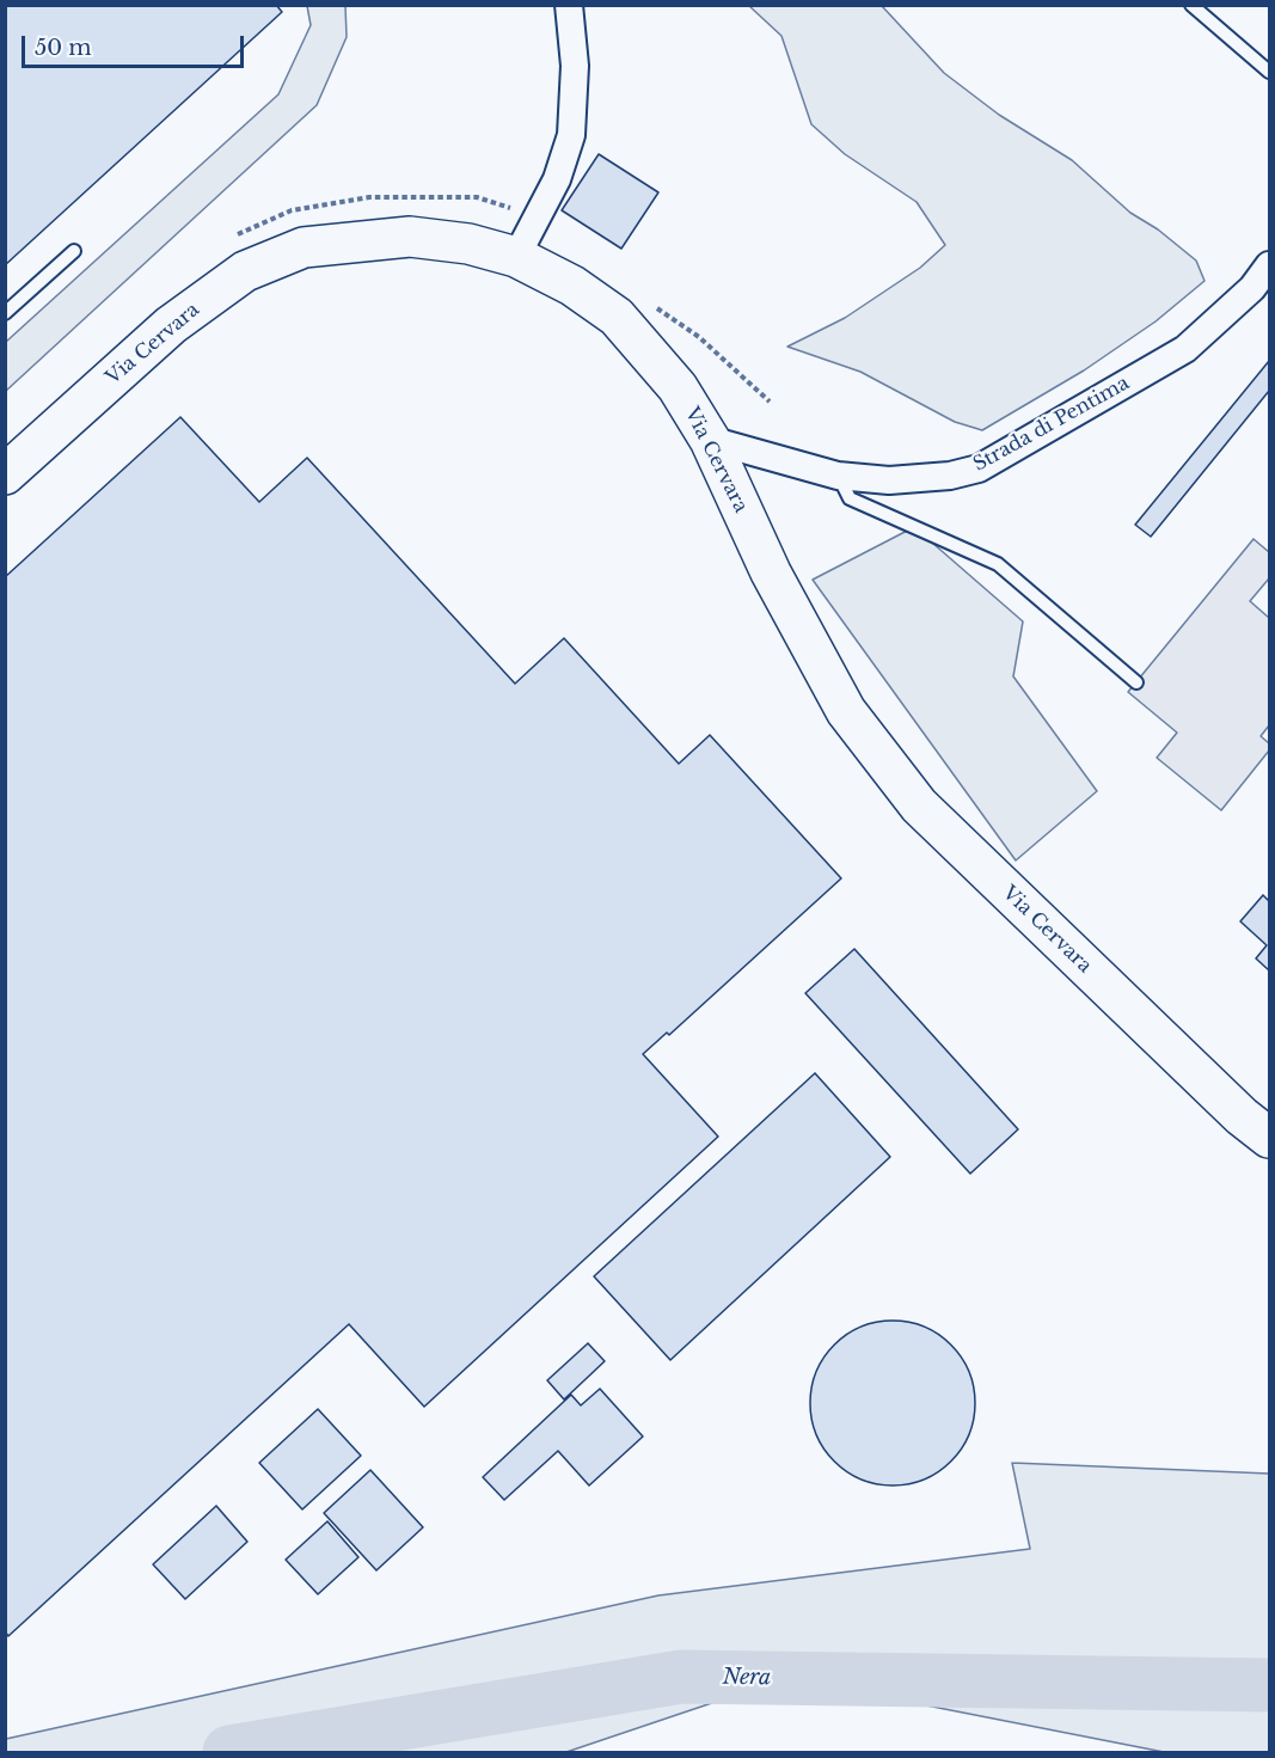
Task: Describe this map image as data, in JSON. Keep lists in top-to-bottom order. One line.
{"streets":{"main road":["Via Cervara"],"street":["Strada di Pentima"]},"crossings":[["Via Cervara","Strada di Pentima"]],"water":["Nera"],"scale_bar":"50 m"}
